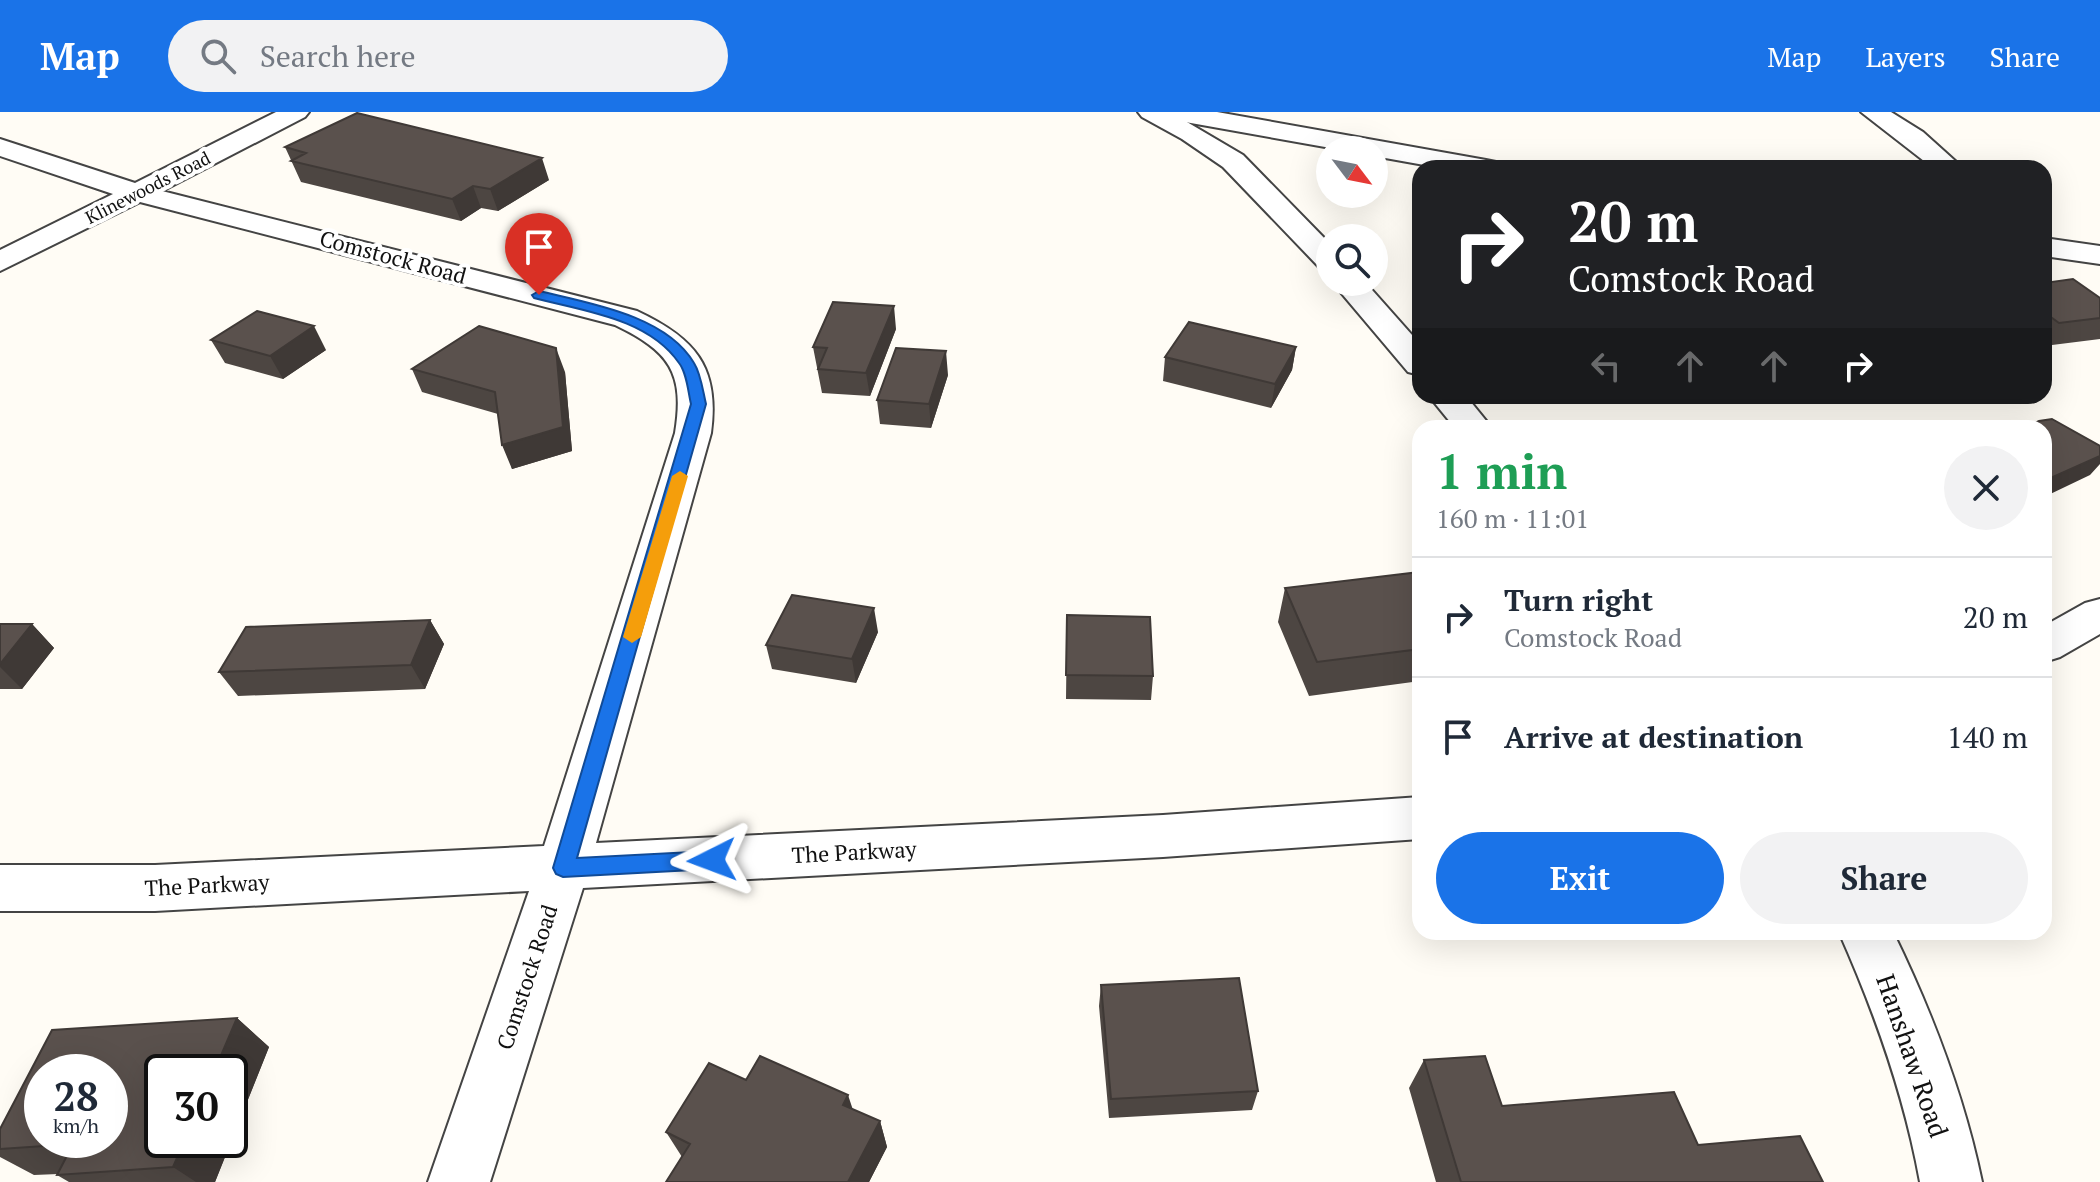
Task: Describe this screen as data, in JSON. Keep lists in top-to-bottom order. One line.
{"streets":{"street":["Klinewoods Road","Comstock Road","The Parkway","Hanshaw Road"]},"crossings":[["Klinewoods Road","Comstock Road"],["Comstock Road","The Parkway"]],"north":"bottom right","page":{"header":"Map","search":"Search here","nav":["Map","Layers","Share"],"turn":["20 m","Comstock Road"],"heading":["1 min","160 m · 11:01"],"list":[{"name":"Turn right","note":"Comstock Road","value":"20 m"},{"name":"Arrive at destination","value":"140 m"}],"buttons":["Exit","Share"],"speed":"28 km/h","limit":"30"}}
